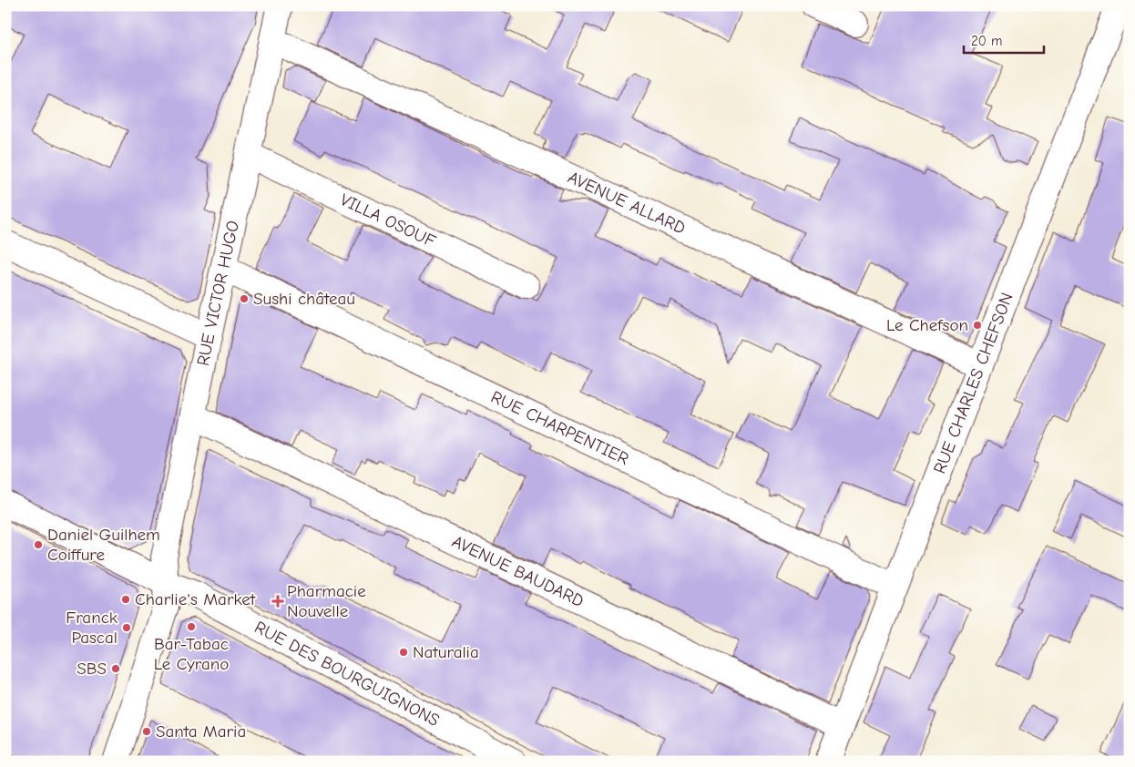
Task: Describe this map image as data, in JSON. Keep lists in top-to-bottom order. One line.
{"streets":{"street":["AVENUE ALLARD","VILLA OSOUF","RUE VICTOR HUGO","RUE CHARLES CHEFSON","RUE CHARPENTIER","AVENUE BAUDARD","RUE DES BOURGUIGNONS"]},"crossings":[["AVENUE ALLARD","RUE VICTOR HUGO"],["AVENUE ALLARD","RUE CHARLES CHEFSON"],["VILLA OSOUF","RUE VICTOR HUGO"],["RUE VICTOR HUGO","RUE CHARPENTIER"],["RUE VICTOR HUGO","AVENUE BAUDARD"],["RUE VICTOR HUGO","RUE DES BOURGUIGNONS"],["RUE CHARLES CHEFSON","RUE CHARPENTIER"],["RUE CHARLES CHEFSON","AVENUE BAUDARD"]],"places":{"other":["Sushi château","Le Chefson","Daniel Guilhem Coiffure","Charlie's Market","Bar-Tabac Le Cyrano","Franck Pascal","Naturalia","SBS","Santa Maria"],"health":["Pharmacie Nouvelle"]},"scale_bar":"20 m"}
